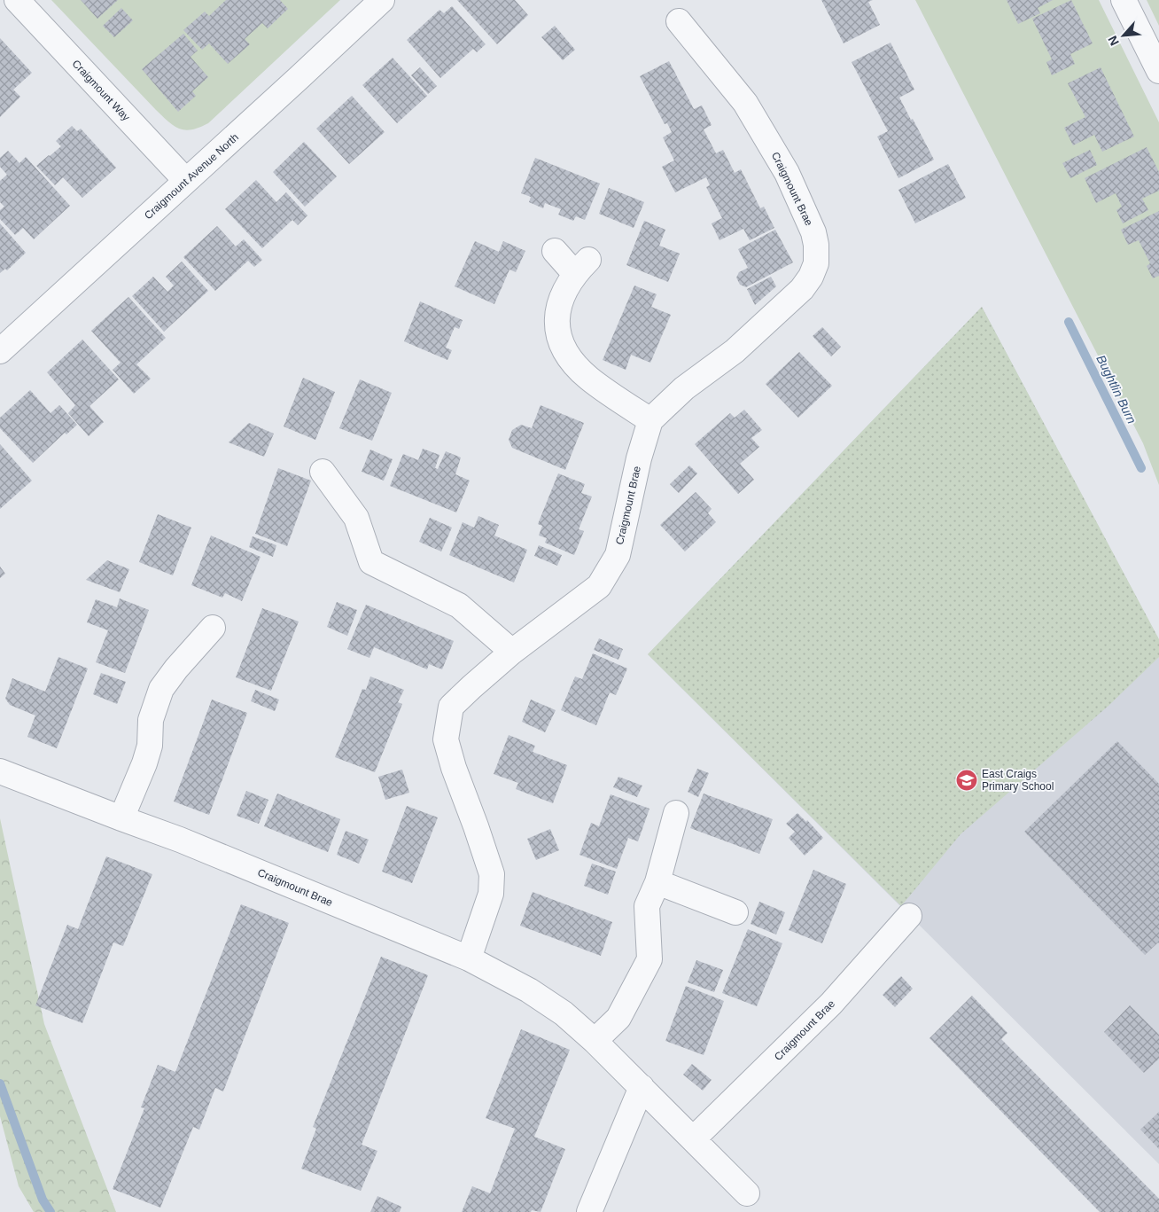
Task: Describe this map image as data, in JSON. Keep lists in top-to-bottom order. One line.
{"streets":{"street":["Craigmount Way","Craigmount Avenue North","Craigmount Brae"]},"crossings":[["Craigmount Way","Craigmount Avenue North"]],"water":["Bughtlin Burn"],"places":{"school or university":["East Craigs Primary School"]},"north":"bottom left"}
